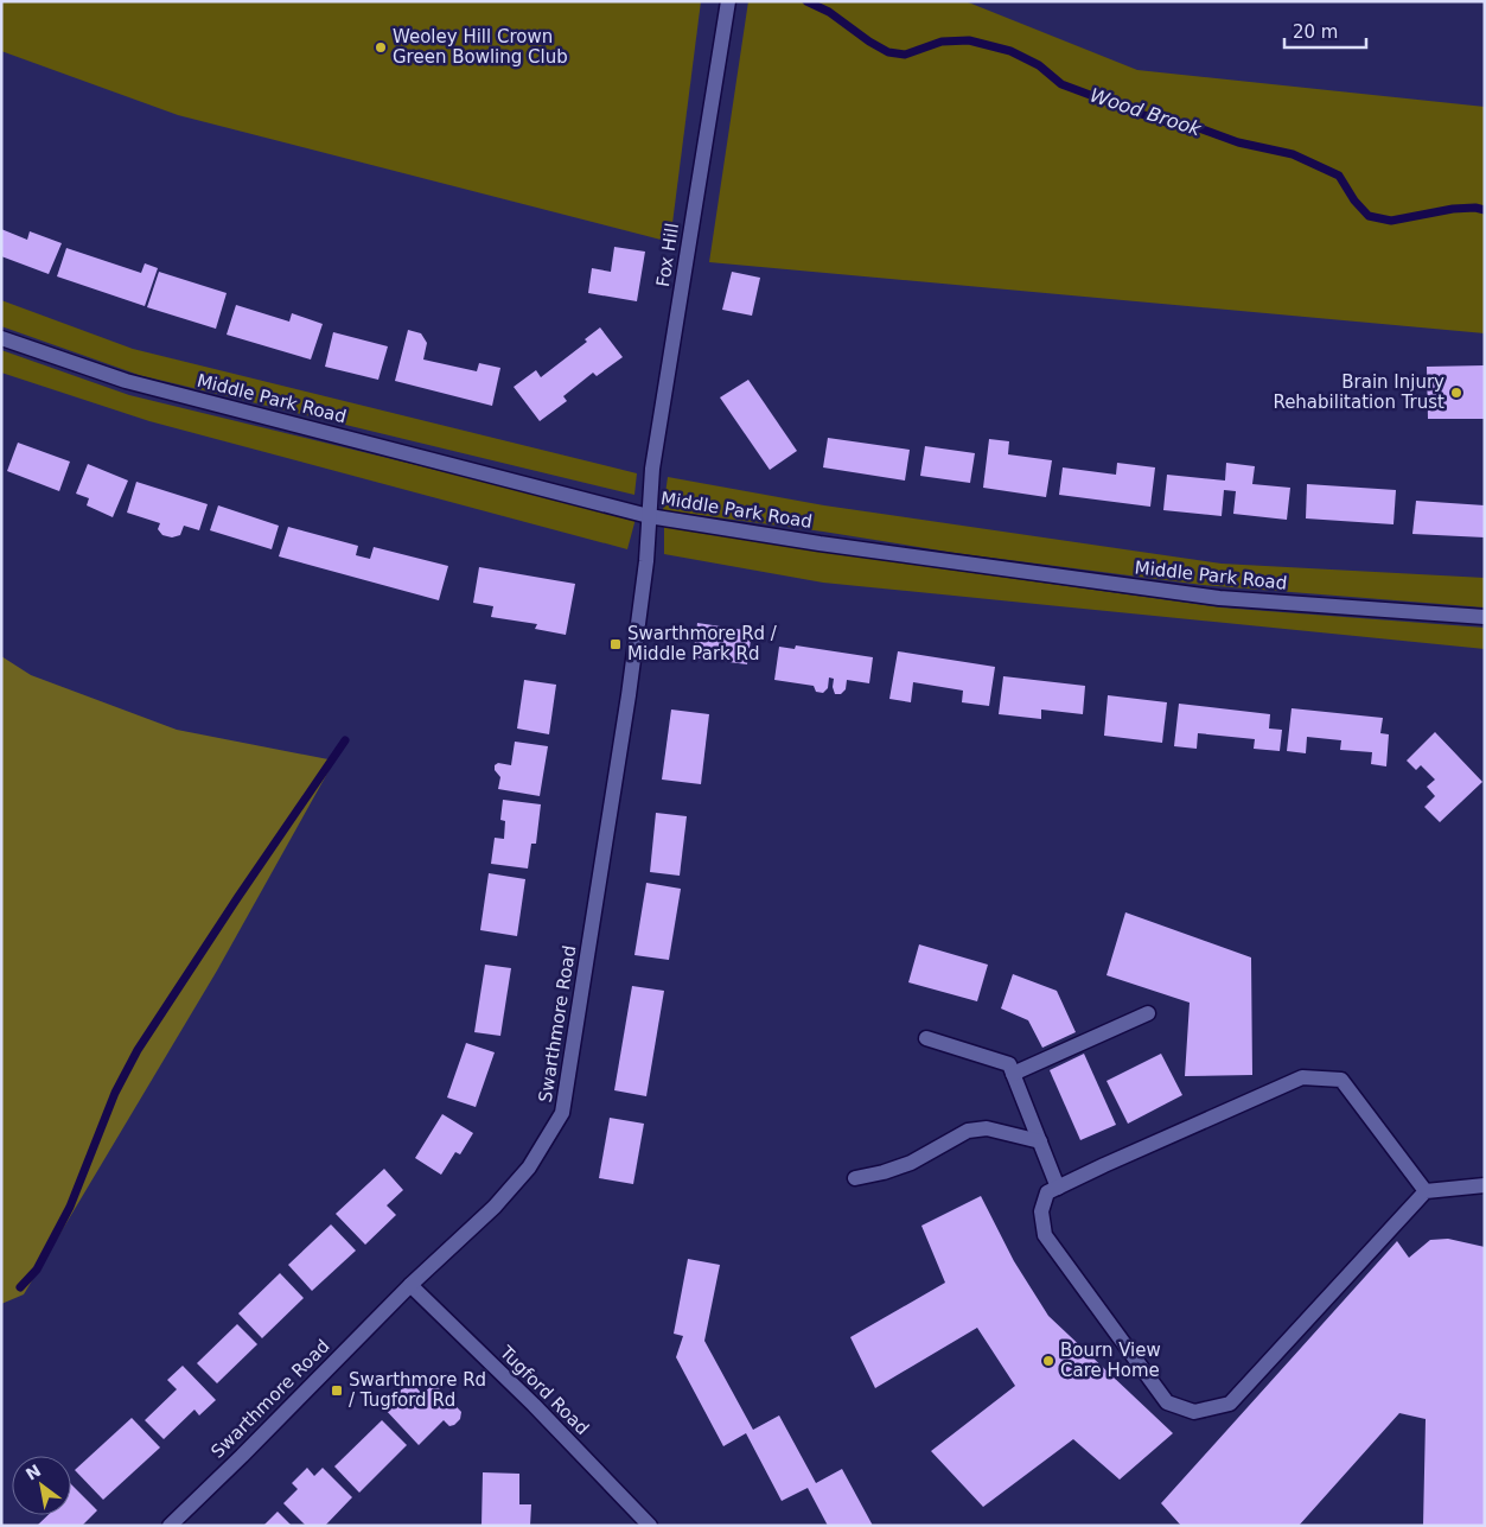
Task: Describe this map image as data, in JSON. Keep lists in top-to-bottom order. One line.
{"streets":{"street":["Fox Hill","Middle Park Road","Swarthmore Road","Tugford Road"]},"crossings":[["Fox Hill","Middle Park Road"],["Fox Hill","Swarthmore Road"],["Middle Park Road","Swarthmore Road"],["Swarthmore Road","Tugford Road"]],"water":["Wood Brook"],"places":{"other":["Weoley Hill Crown Green Bowling Club","Brain Injury Rehabilitation Trust","Bourn View Care Home"],"transit":["Swarthmore Rd / Middle Park Rd","Swarthmore Rd / Tugford Rd"]},"scale_bar":"20 m","north":"top left"}
